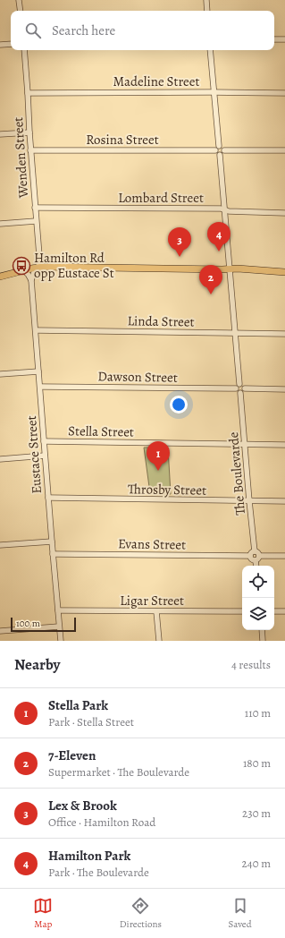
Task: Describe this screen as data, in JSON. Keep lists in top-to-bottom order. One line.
{"streets":{"street":["Madeline Street","Rosina Street","Wenden Street","Lombard Street","Linda Street","Dawson Street","Stella Street","Eustace Street","The Boulevarde","Throsby Street","Evans Street","Ligar Street"]},"crossings":[["Madeline Street","Wenden Street"],["Rosina Street","Wenden Street"],["Wenden Street","Lombard Street"],["Linda Street","Eustace Street"],["Dawson Street","Eustace Street"],["Dawson Street","The Boulevarde"],["Stella Street","Eustace Street"],["Stella Street","The Boulevarde"],["Eustace Street","Throsby Street"],["Eustace Street","Evans Street"],["Eustace Street","Ligar Street"],["The Boulevarde","Throsby Street"],["The Boulevarde","Evans Street"]],"places":{"bus stop":["Hamilton Rd opp Eustace St"]},"scale_bar":"100 m","page":{"search":"Search here","pins":["4","3","2","1"],"scale":"100 m","heading":["Nearby","4 results"],"list":[{"mark":"1","name":"Stella Park","note":"Park · Stella Street","value":"110 m"},{"mark":"2","name":"7-Eleven","note":"Supermarket · The Boulevarde","value":"180 m"},{"mark":"3","name":"Lex & Brook","note":"Office · Hamilton Road","value":"230 m"},{"mark":"4","name":"Hamilton Park","note":"Park · The Boulevarde","value":"240 m"}],"nav":["Map","Directions","Saved"]}}
